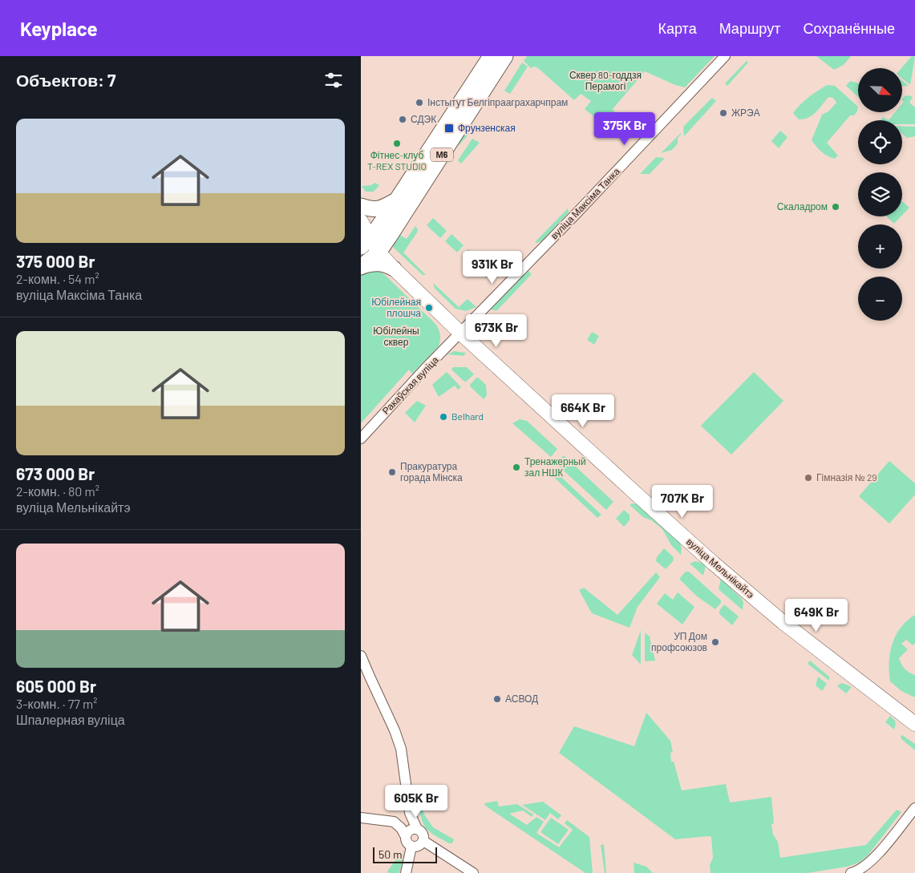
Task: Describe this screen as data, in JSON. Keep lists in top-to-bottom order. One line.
{"streets":{"main road":["М6","вуліца Мельнікайтэ"],"street":["вуліца Максіма Танка","Ракаўская вуліца"]},"crossings":[["М6","вуліца Мельнікайтэ"],["вуліца Максіма Танка","Ракаўская вуліца"],["вуліца Максіма Танка","вуліца Мельнікайтэ"],["Ракаўская вуліца","вуліца Мельнікайтэ"]],"parks":["Сквер 80-годдзя Перамогі","Юбілейны сквер"],"places":{"other":["Інстытут Белгіпрааграхарчпрам","ЖРЭА","СДЭК","Фітнес-клуб T-REX STUDIO","Скаладром","Юбілейная плошча","Belhard","Тренажерный зал НШК","Пракуратура горада Мінска","Гімназія № 29","УП Дом профсоюзов","АСВОД"],"transit":["Фрунзенская"]},"scale_bar":"50 m","north":"bottom right","page":{"header":"Keyplace","nav":["Карта","Маршрут","Сохранённые"],"heading":"Объектов: 7","map_buttons":["+","−"],"list":[{"name":"375 000 Br","note":"2-комн. · 54 m² · вуліца Максіма Танка"},{"name":"673 000 Br","note":"2-комн. · 80 m² · вуліца Мельнікайтэ"},{"name":"605 000 Br","note":"3-комн. · 77 m² · Шпалерная вуліца"}],"price":["375K Br","931K Br","673K Br","664K Br","707K Br","649K Br","605K Br"],"scale":"50 m"}}
